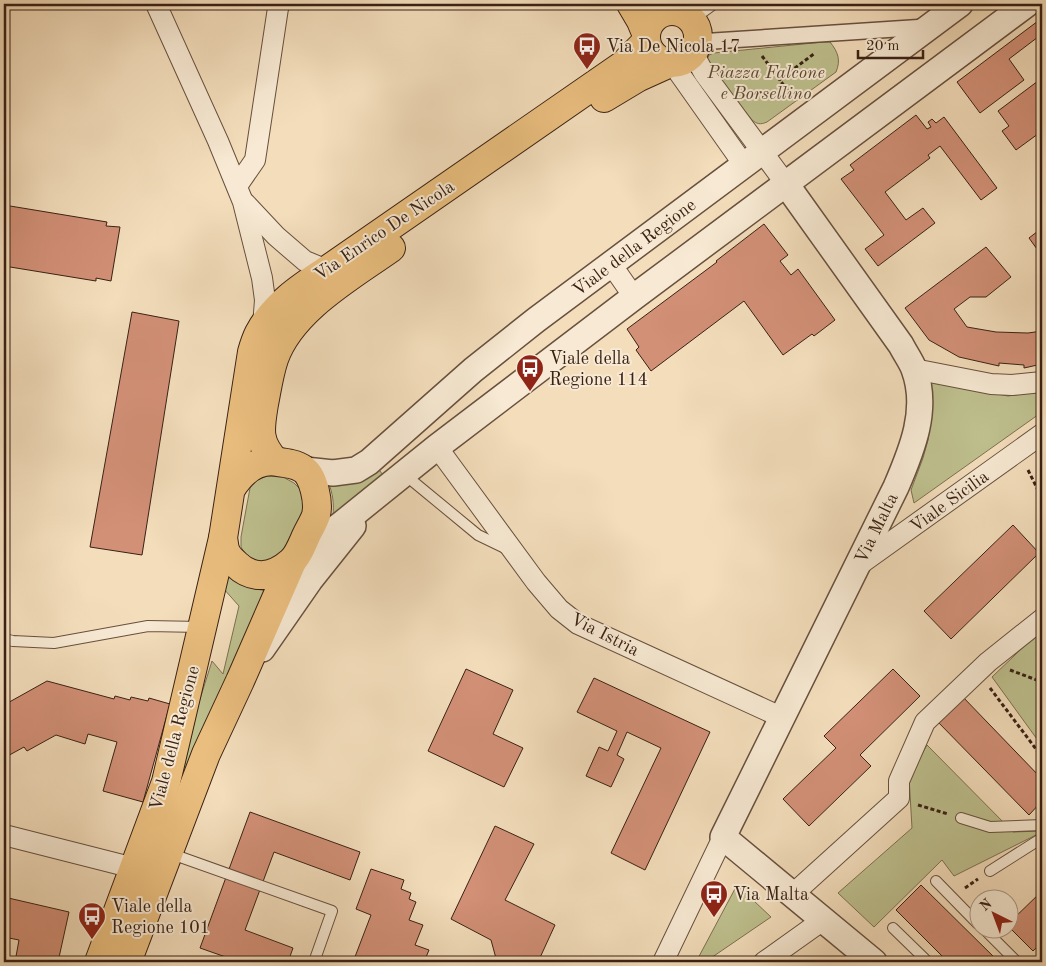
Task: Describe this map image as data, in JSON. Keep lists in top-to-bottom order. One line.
{"streets":{"main road":["Via Enrico De Nicola","Viale della Regione"],"street":["Viale Sicilia","Via Malta","Via Istria"]},"crossings":[["Via Enrico De Nicola","Viale della Regione"],["Viale Sicilia","Via Malta"],["Via Malta","Via Istria"]],"parks":["Piazza Falcone e Borsellino"],"places":{"bus stop":["Via De Nicola 17","Viale della Regione 114","Via Malta","Viale della Regione 101"]},"scale_bar":"20 m","north":"top left"}
